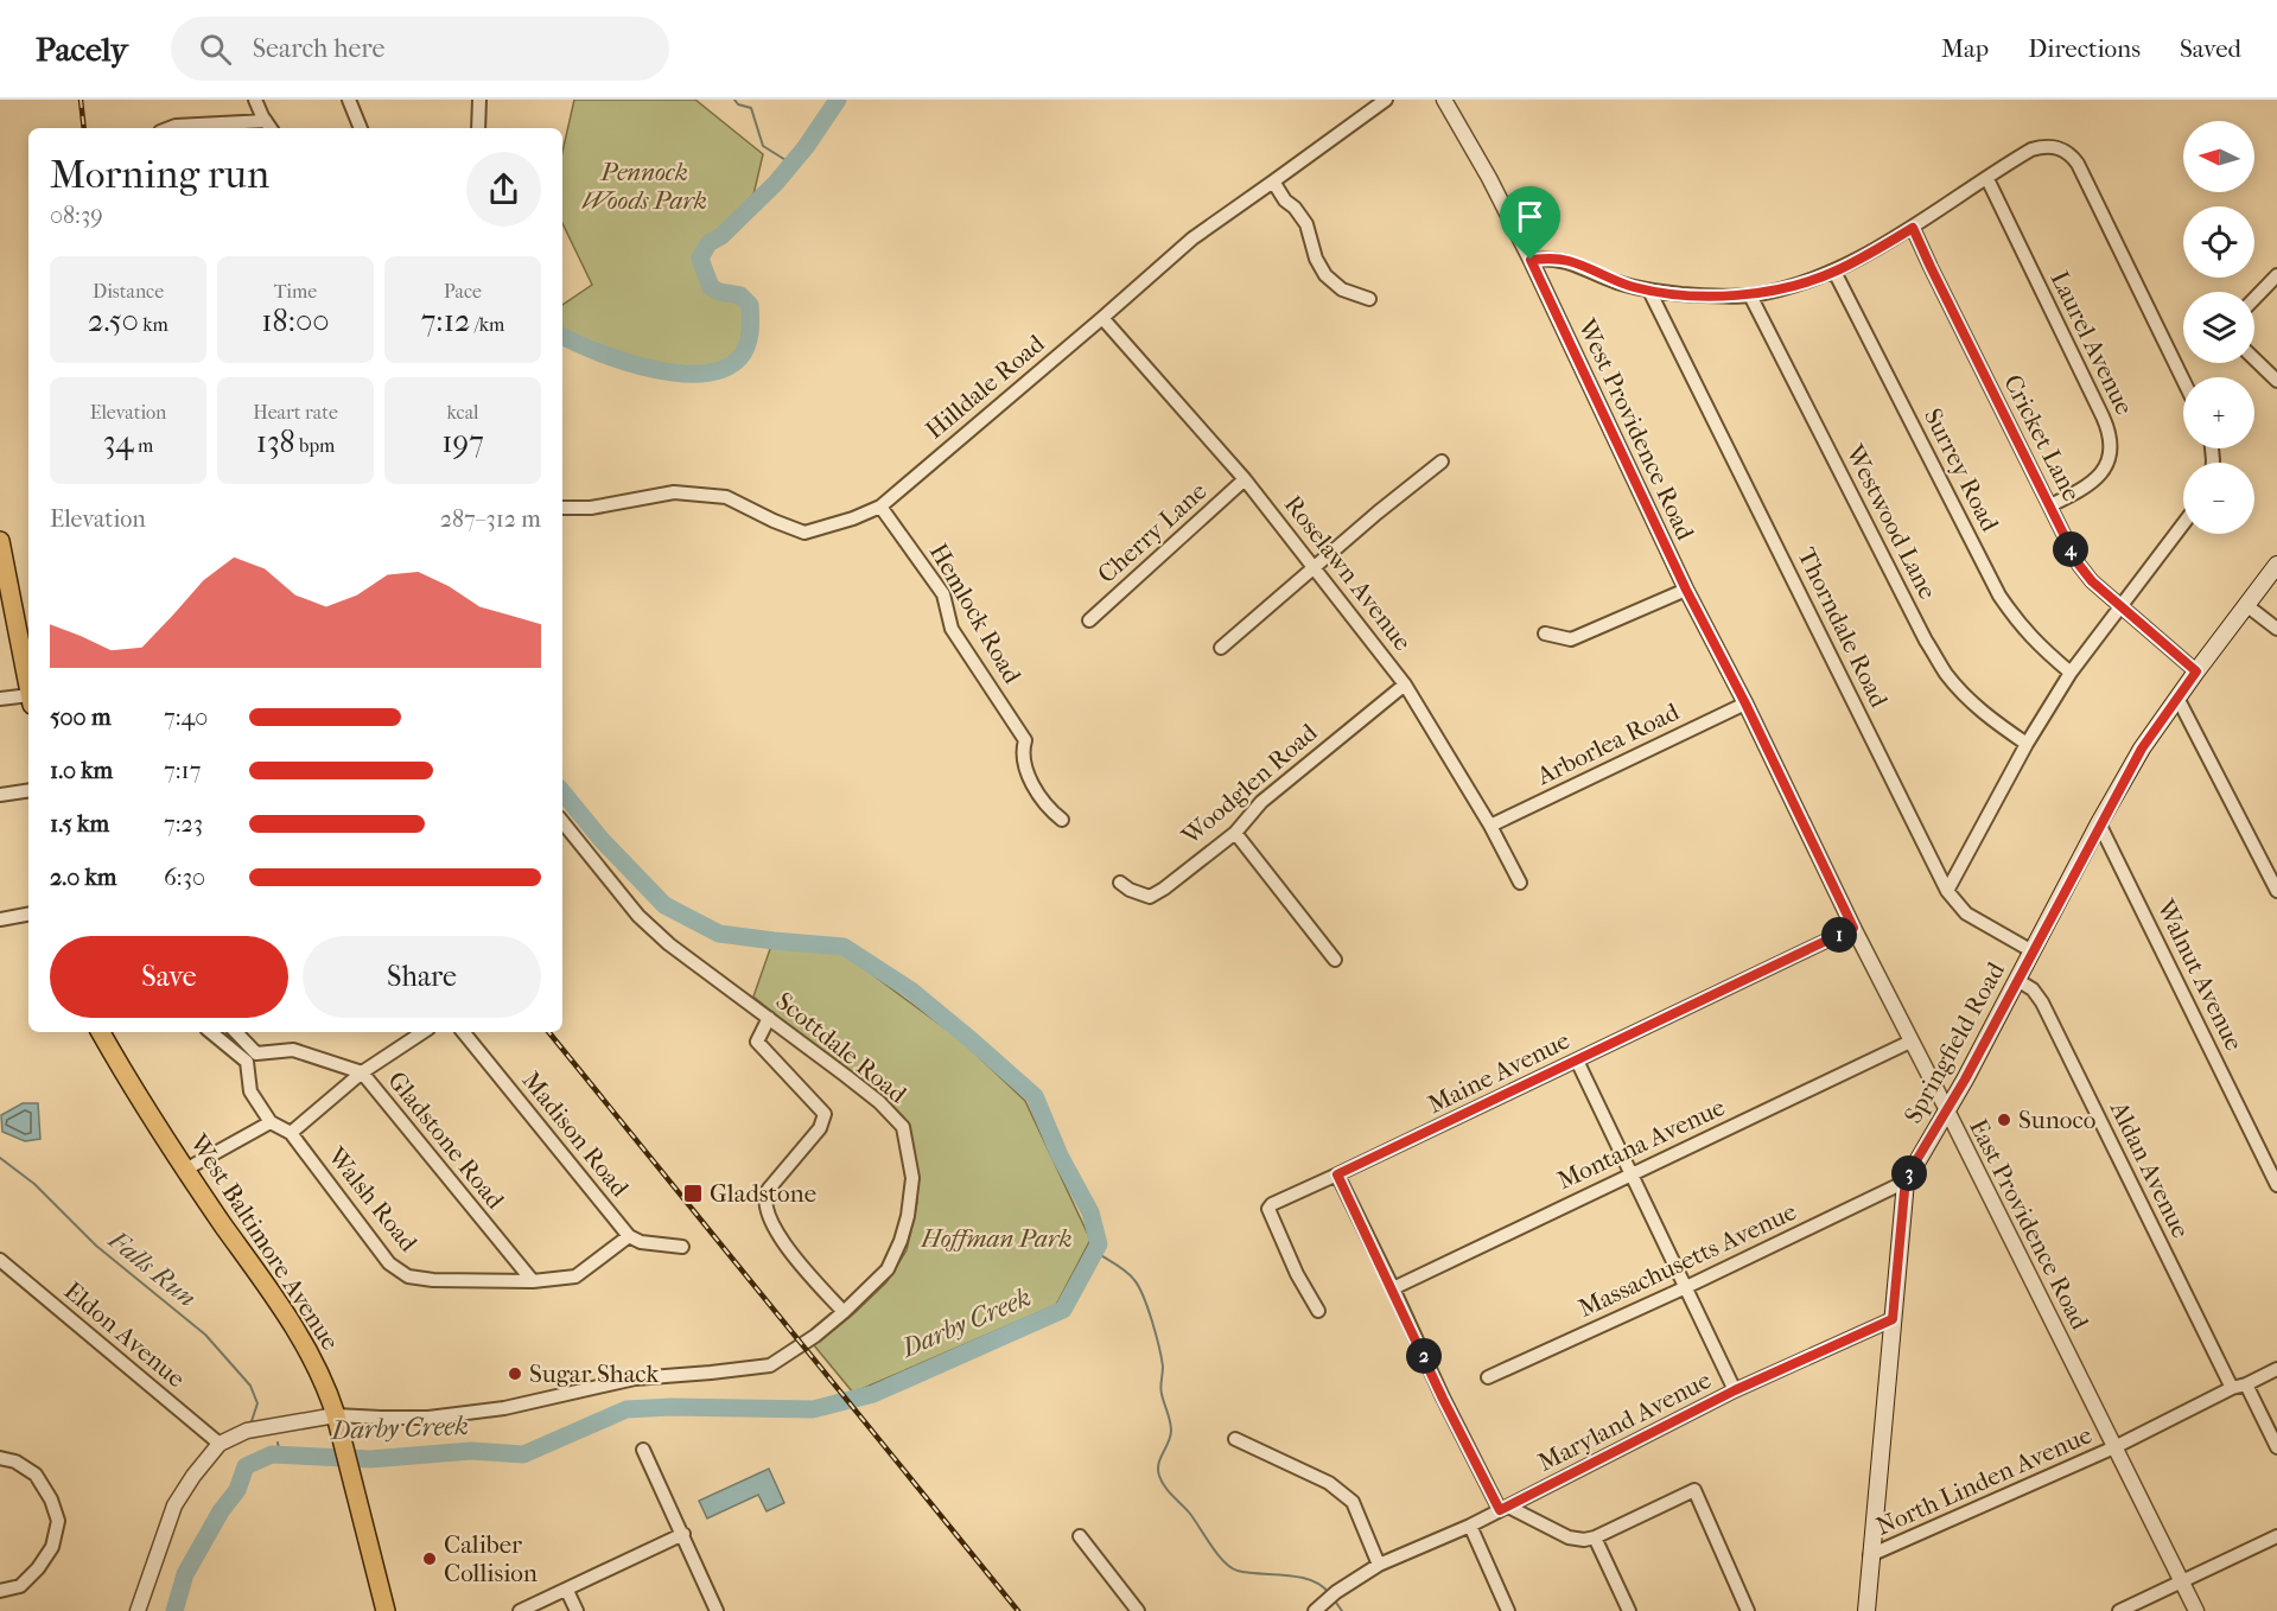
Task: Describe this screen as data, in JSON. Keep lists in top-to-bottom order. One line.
{"streets":{"main road":["Springfield Road","West Baltimore Avenue"],"street":["Laurel Avenue","Hilldale Road","West Providence Road","Cricket Lane","Surrey Road","Westwood Lane","Cherry Lane","Roselawn Avenue","Hemlock Road","Thorndale Road","Arborlea Road","Woodglen Road","Walnut Avenue","Scottdale Road","Maine Avenue","Madison Road","Gladstone Road","Montana Avenue","Aldan Avenue","Walsh Road","East Providence Road","Massachusetts Avenue","Eldon Avenue","Maryland Avenue","North Linden Avenue"]},"crossings":[["Laurel Avenue","Cricket Lane"],["Hilldale Road","Roselawn Avenue"],["Hilldale Road","Hemlock Road"],["West Providence Road","East Providence Road"],["Cricket Lane","Springfield Road"],["Cherry Lane","Roselawn Avenue"],["Roselawn Avenue","Arborlea Road"],["Roselawn Avenue","Woodglen Road"],["Thorndale Road","Springfield Road"],["Arborlea Road","East Providence Road"],["Walnut Avenue","Springfield Road"],["Springfield Road","Aldan Avenue"],["Springfield Road","East Providence Road"],["Springfield Road","Massachusetts Avenue"],["Springfield Road","Maryland Avenue"],["Springfield Road","North Linden Avenue"],["Scottdale Road","West Baltimore Avenue"],["Maine Avenue","East Providence Road"],["Madison Road","Walsh Road"],["Gladstone Road","Walsh Road"],["Montana Avenue","East Providence Road"],["Aldan Avenue","North Linden Avenue"],["East Providence Road","North Linden Avenue"]],"water":["Falls Run","Darby Creek"],"parks":["Pennock Woods Park","Hoffman Park"],"places":{"other":["Sunoco","Sugar Shack","Caliber Collision"],"transit":["Gladstone"]},"north":"left","page":{"header":"Pacely","search":"Search here","nav":["Map","Directions","Saved"],"map_buttons":["+","−"],"heading":["Morning run","08:39"],"stats":[["Distance","2.50 km"],["Time","18:00"],["Pace","7:12 /km"],["Elevation","34 m"],["Heart rate","138 bpm"],["kcal","197"]],"chart":["Elevation","287–312 m"],"pins":["4","1","3","2"],"list":[{"name":"500 m","note":"7:40"},{"name":"1.0 km","note":"7:17"},{"name":"1.5 km","note":"7:23"},{"name":"2.0 km","note":"6:30"}],"buttons":["Save","Share"]}}
